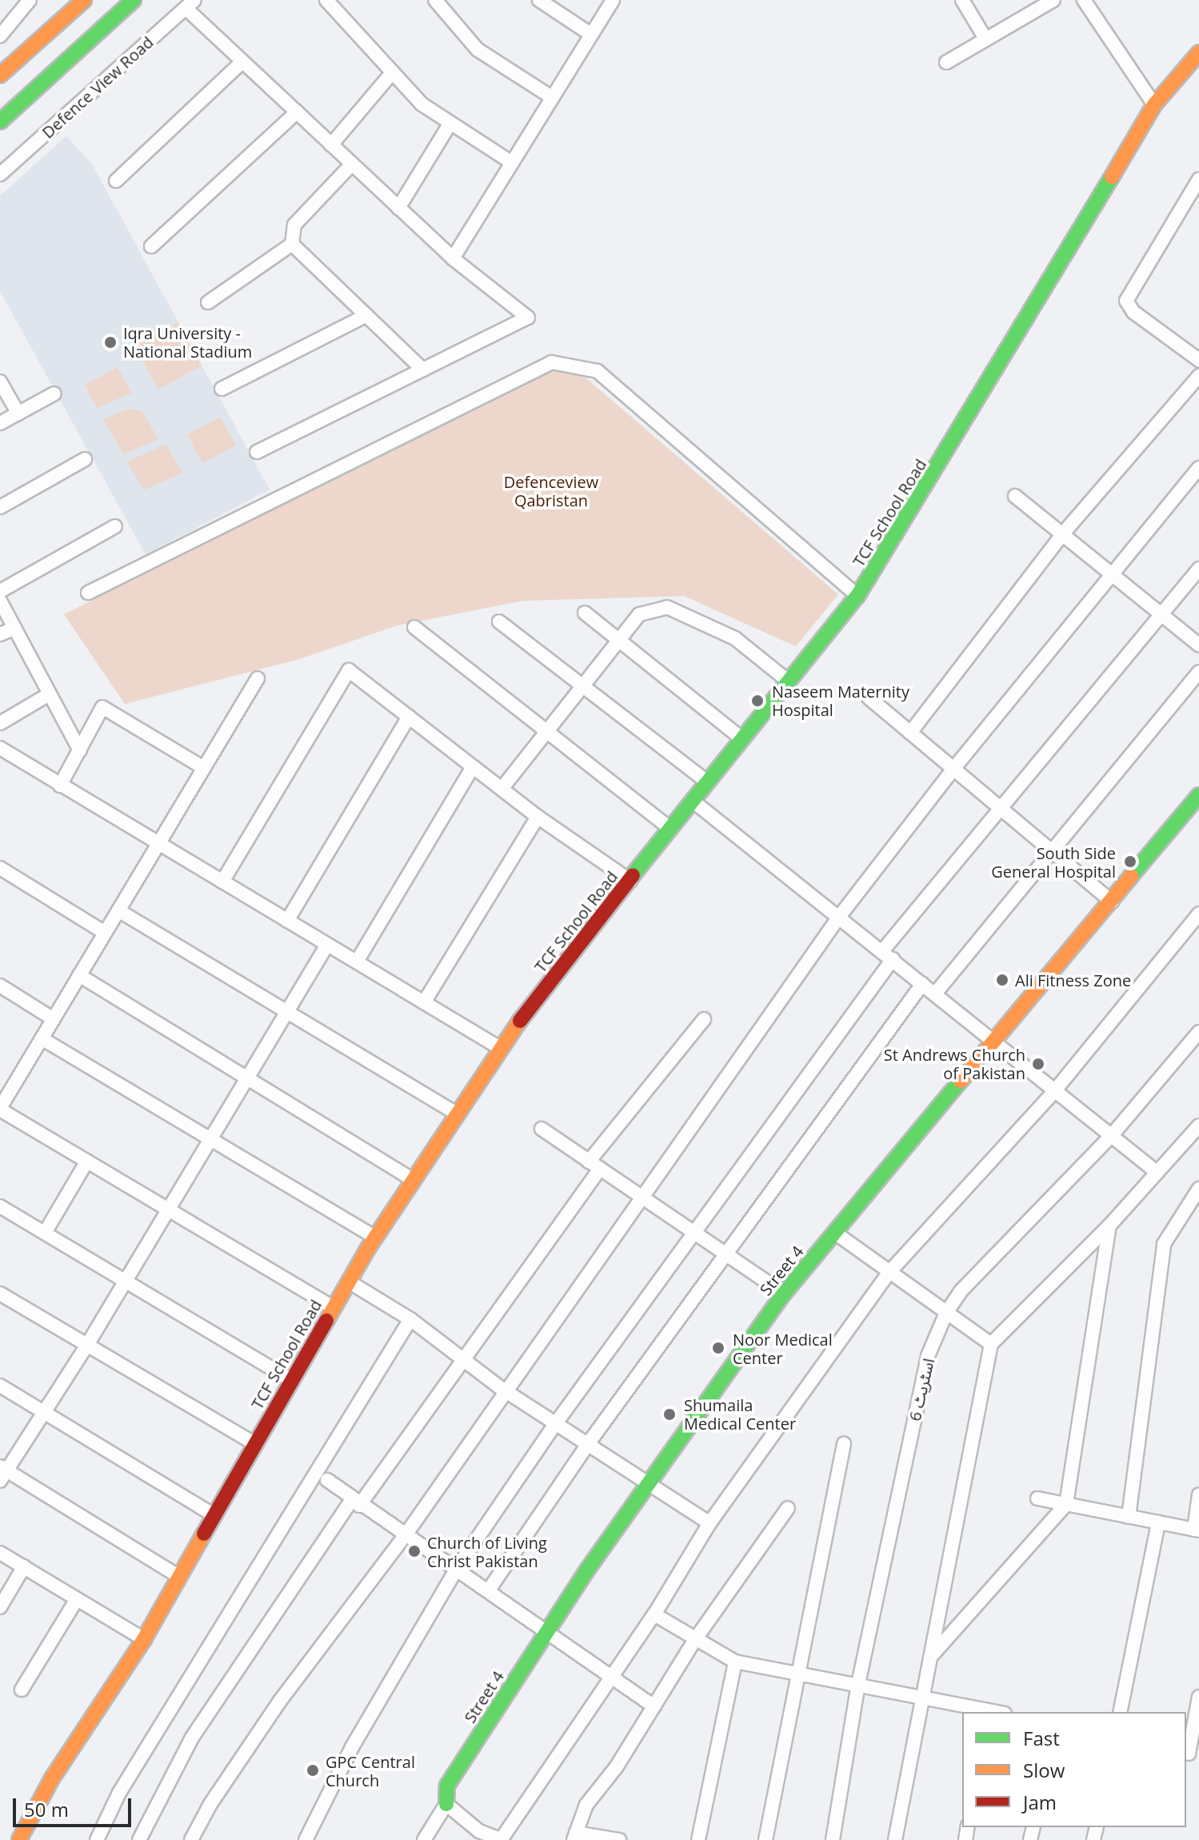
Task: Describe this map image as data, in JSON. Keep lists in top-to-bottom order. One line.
{"streets":{"street":["Defence View Road","TCF School Road","Street 4","اسٹریٹ 6"]},"parks":["Defenceview Qabristan"],"places":["Iqra University - National Stadium","Naseem Maternity Hospital","South Side General Hospital","Ali Fitness Zone","St Andrews Church of Pakistan","Noor Medical Center","Shumaila Medical Center","Church of Living Christ Pakistan","GPC Central Church"],"legend":["Fast","Slow","Jam"],"scale_bar":"50 m"}
